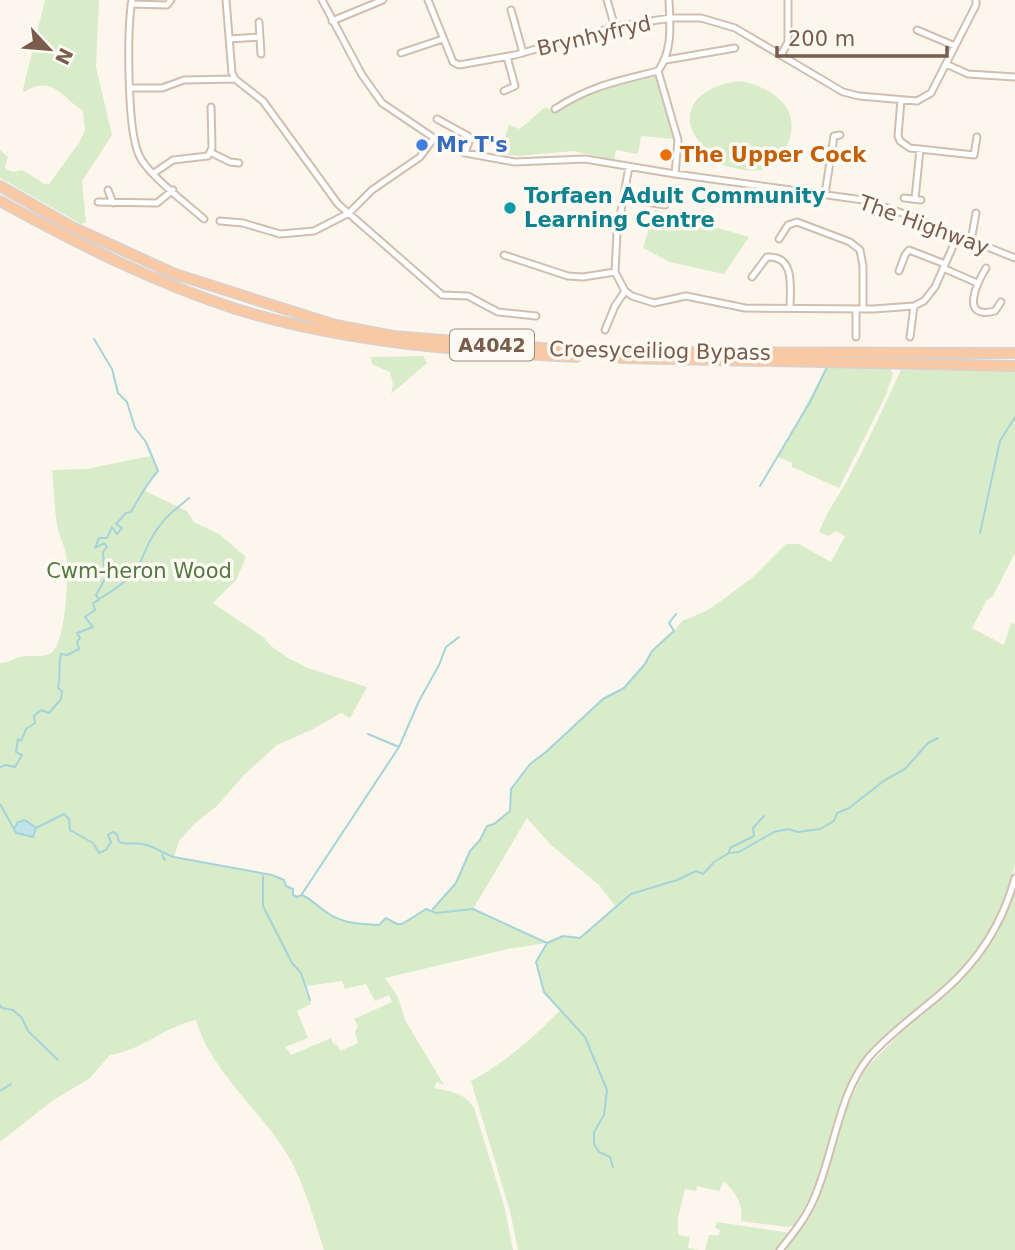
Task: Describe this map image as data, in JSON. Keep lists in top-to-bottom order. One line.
{"streets":{"highway":["A4042","Croesyceiliog Bypass"],"street":["Brynhyfryd","The Highway"]},"parks":["Cwm-heron Wood"],"places":["Mr T's","The Upper Cock","Torfaen Adult Community Learning Centre"],"scale_bar":"200 m","north":"bottom right"}
